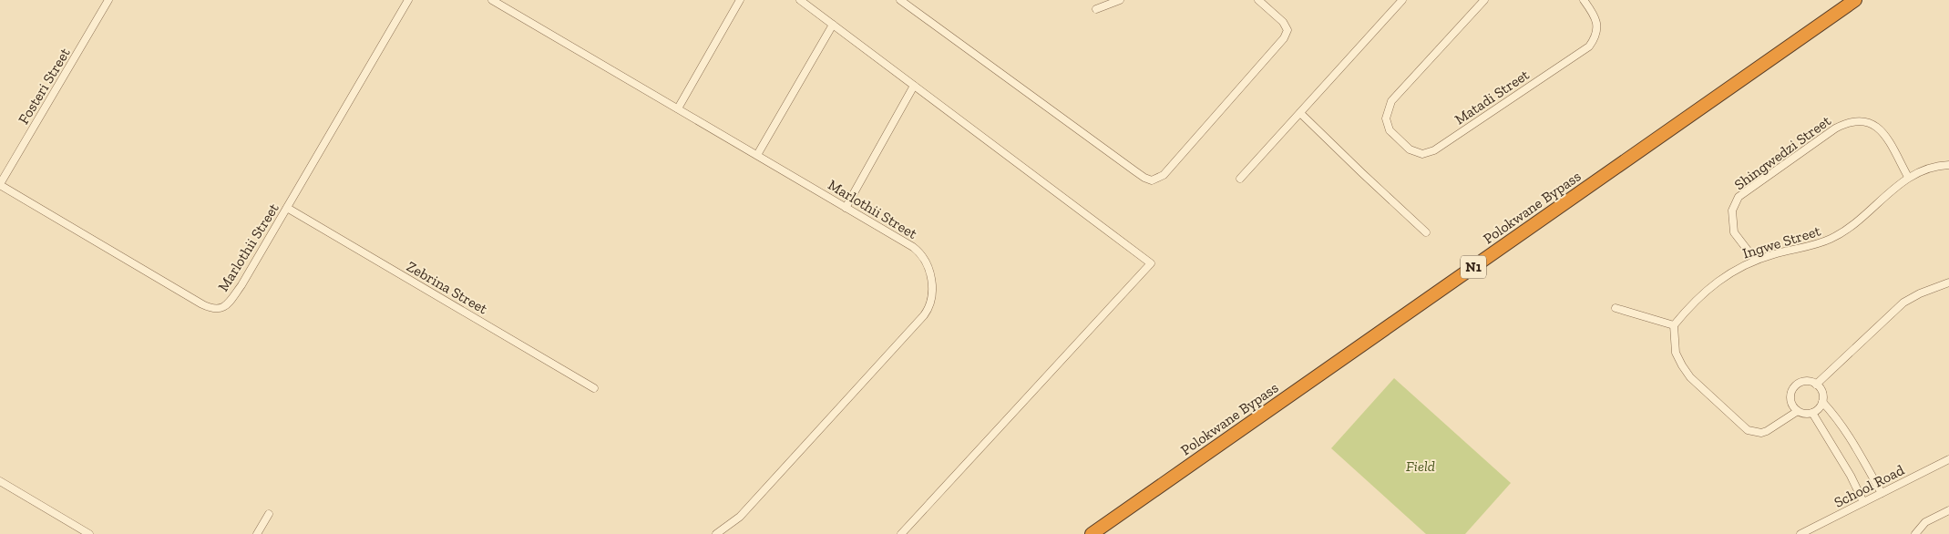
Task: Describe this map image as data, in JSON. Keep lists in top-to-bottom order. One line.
{"streets":{"highway":["Polokwane Bypass","N1"],"street":["Fosteri Street","Matadi Street","Shingwedzi Street","Marlothii Street","Ingwe Street","Zebrina Street","School Road"]},"crossings":[["Fosteri Street","Marlothii Street"],["Shingwedzi Street","Ingwe Street"],["Marlothii Street","Zebrina Street"]],"parks":["Field"]}
